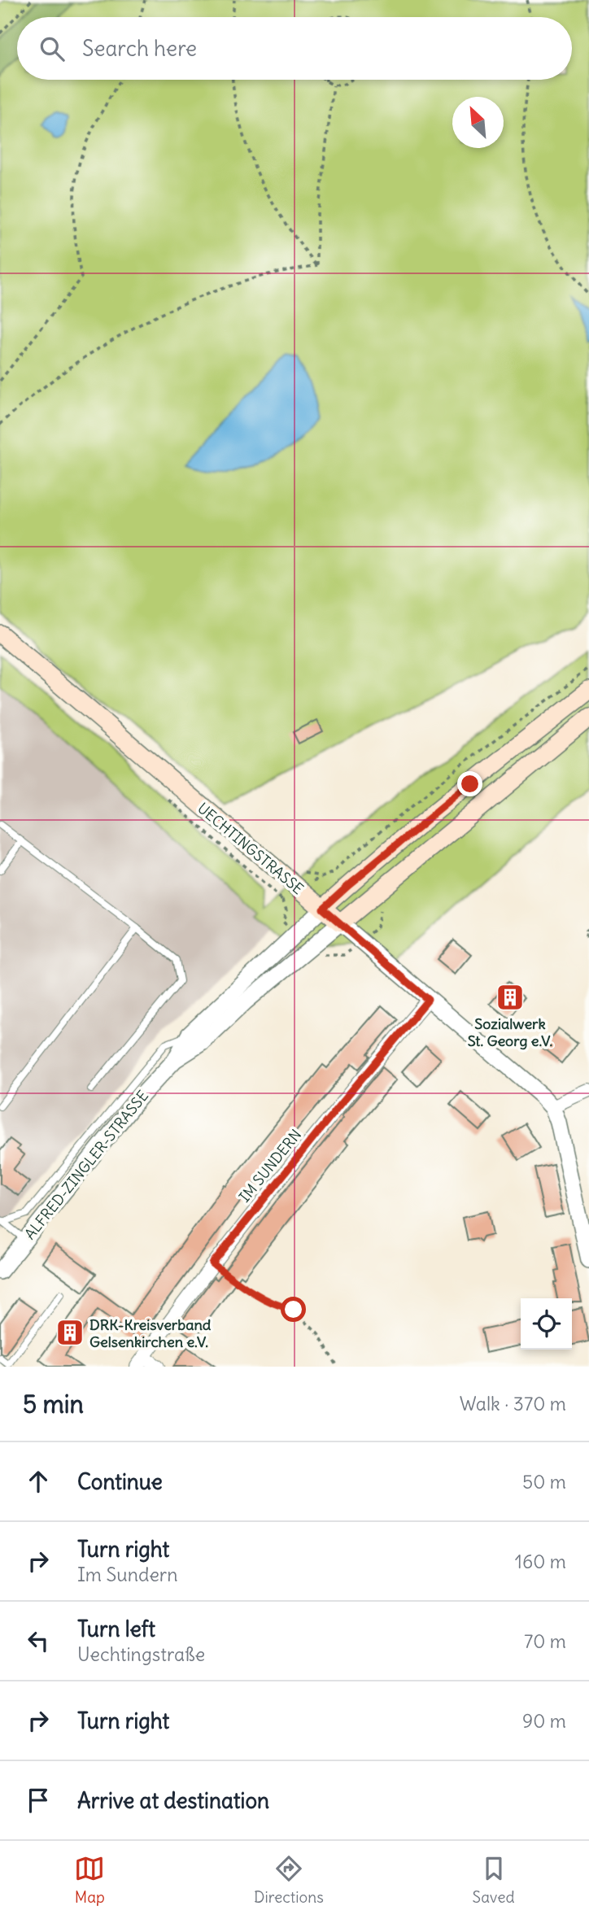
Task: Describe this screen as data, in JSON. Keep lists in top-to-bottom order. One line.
{"streets":{"main road":["UECHTINGSTRASSE"],"street":["ALFRED-ZINGLER-STRASSE","IM SUNDERN"]},"crossings":[["UECHTINGSTRASSE","ALFRED-ZINGLER-STRASSE"],["UECHTINGSTRASSE","IM SUNDERN"]],"places":{"building":["Sozialwerk St. Georg e.V.","DRK-Kreisverband Gelsenkirchen e.V."]},"north":"top left","page":{"search":"Search here","heading":["5 min","Walk · 370 m"],"list":[["Continue","50 m"],["Turn right","Im Sundern","160 m"],["Turn left","Uechtingstraße","70 m"],["Turn right","90 m"],"Arrive at destination"],"nav":["Map","Directions","Saved"]}}
